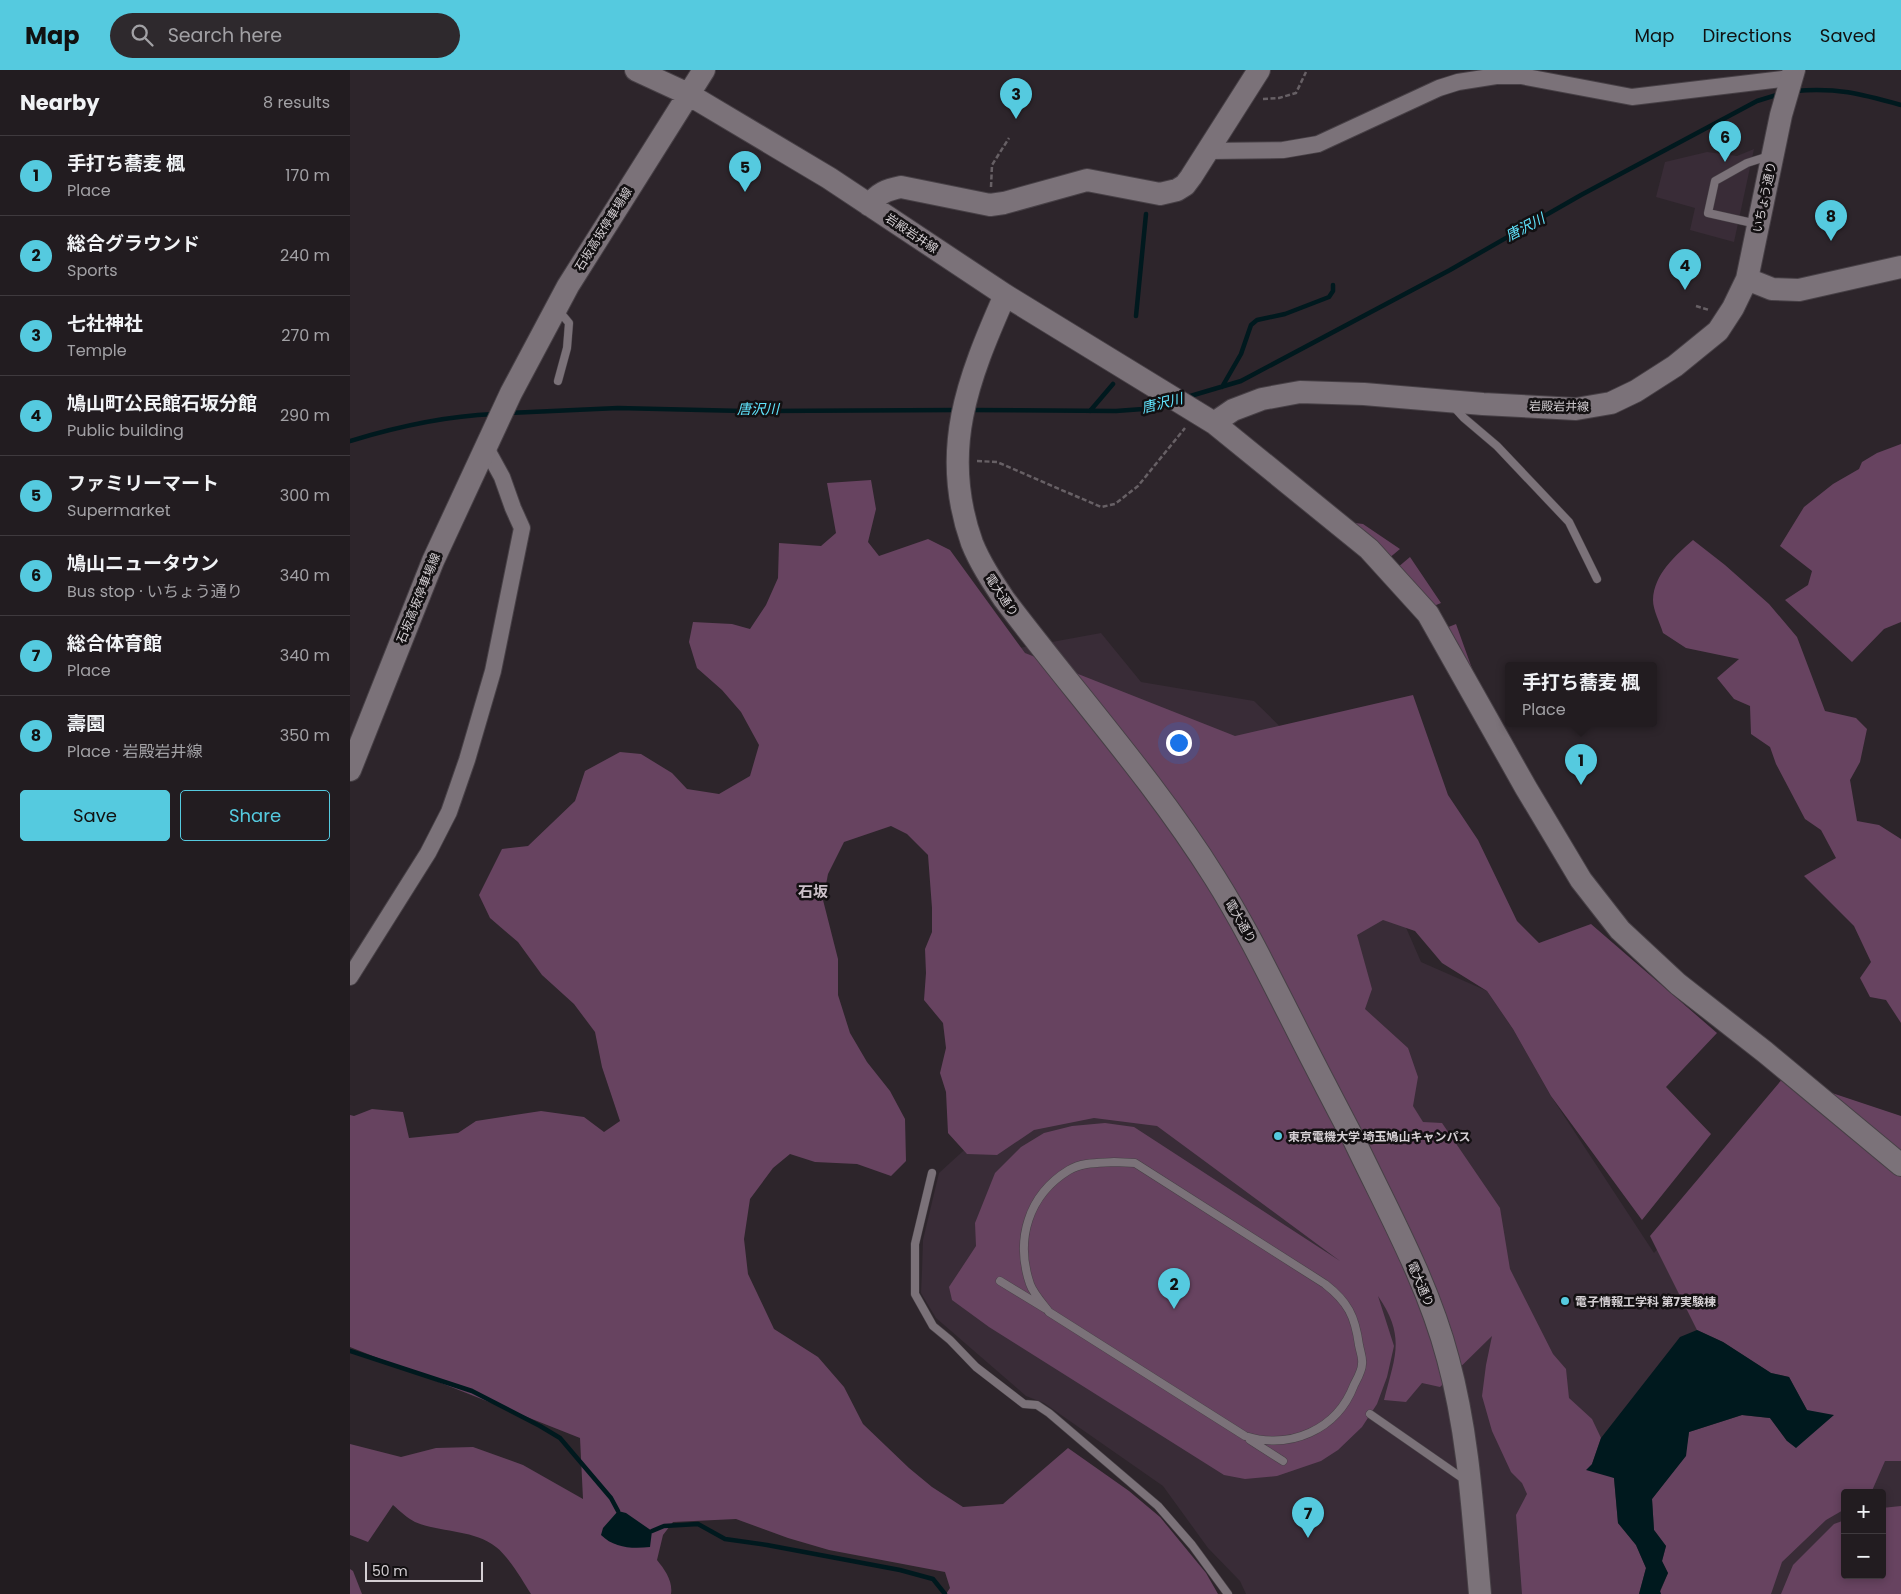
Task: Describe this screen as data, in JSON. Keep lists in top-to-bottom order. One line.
{"streets":{"street":["いちょう通り","石坂高坂停車場線","岩殿岩井線","電大通り"]},"crossings":[["いちょう通り","岩殿岩井線"],["石坂高坂停車場線","岩殿岩井線"],["岩殿岩井線","電大通り"]],"districts":["石坂"],"water":["唐沢川"],"places":["東京電機大学 埼玉鳩山キャンパス","電子情報工学科 第7実験棟"],"scale_bar":"50 m","page":{"header":"Map","search":"Search here","nav":["Map","Directions","Saved"],"heading":["Nearby","8 results"],"pins":["3","6","5","8","4","1","2","7"],"list":[{"mark":"1","name":"手打ち蕎麦 楓","note":"Place","value":"170 m"},{"mark":"2","name":"総合グラウンド","note":"Sports","value":"240 m"},{"mark":"3","name":"七社神社","note":"Temple","value":"270 m"},{"mark":"4","name":"鳩山町公民館石坂分館","note":"Public building","value":"290 m"},{"mark":"5","name":"ファミリーマート","note":"Supermarket","value":"300 m"},{"mark":"6","name":"鳩山ニュータウン","note":"Bus stop · いちょう通り","value":"340 m"},{"mark":"7","name":"総合体育館","note":"Place","value":"340 m"},{"mark":"8","name":"壽園","note":"Place · 岩殿岩井線","value":"350 m"}],"popup":["手打ち蕎麦 楓","Place"],"buttons":["Save","Share"],"map_buttons":["+","−"],"scale":"50 m"}}
